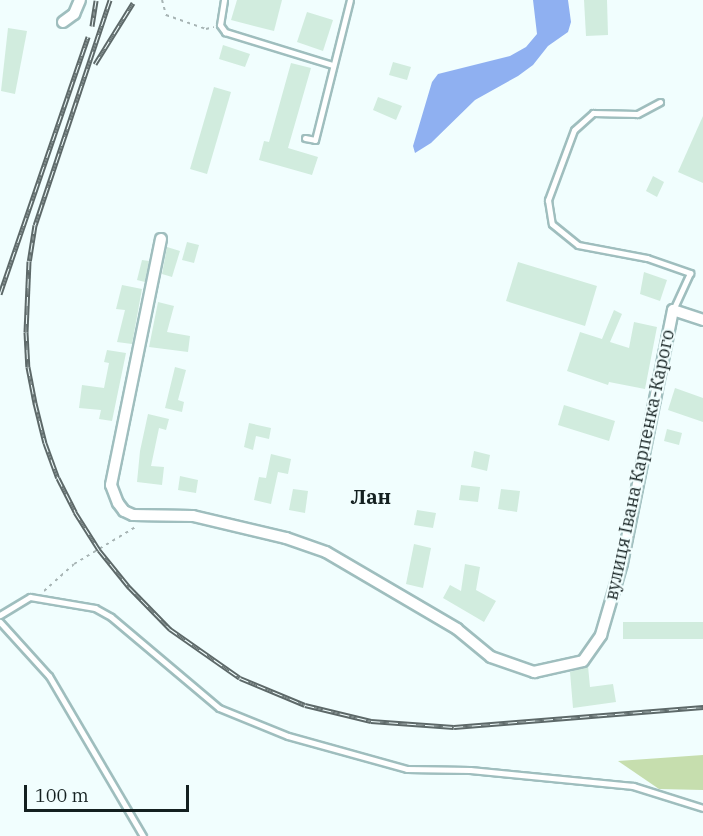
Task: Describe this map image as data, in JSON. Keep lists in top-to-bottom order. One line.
{"streets":{"street":["вулиця Івана Карпенка-Карого"]},"districts":["Лан"],"scale_bar":"100 m"}
